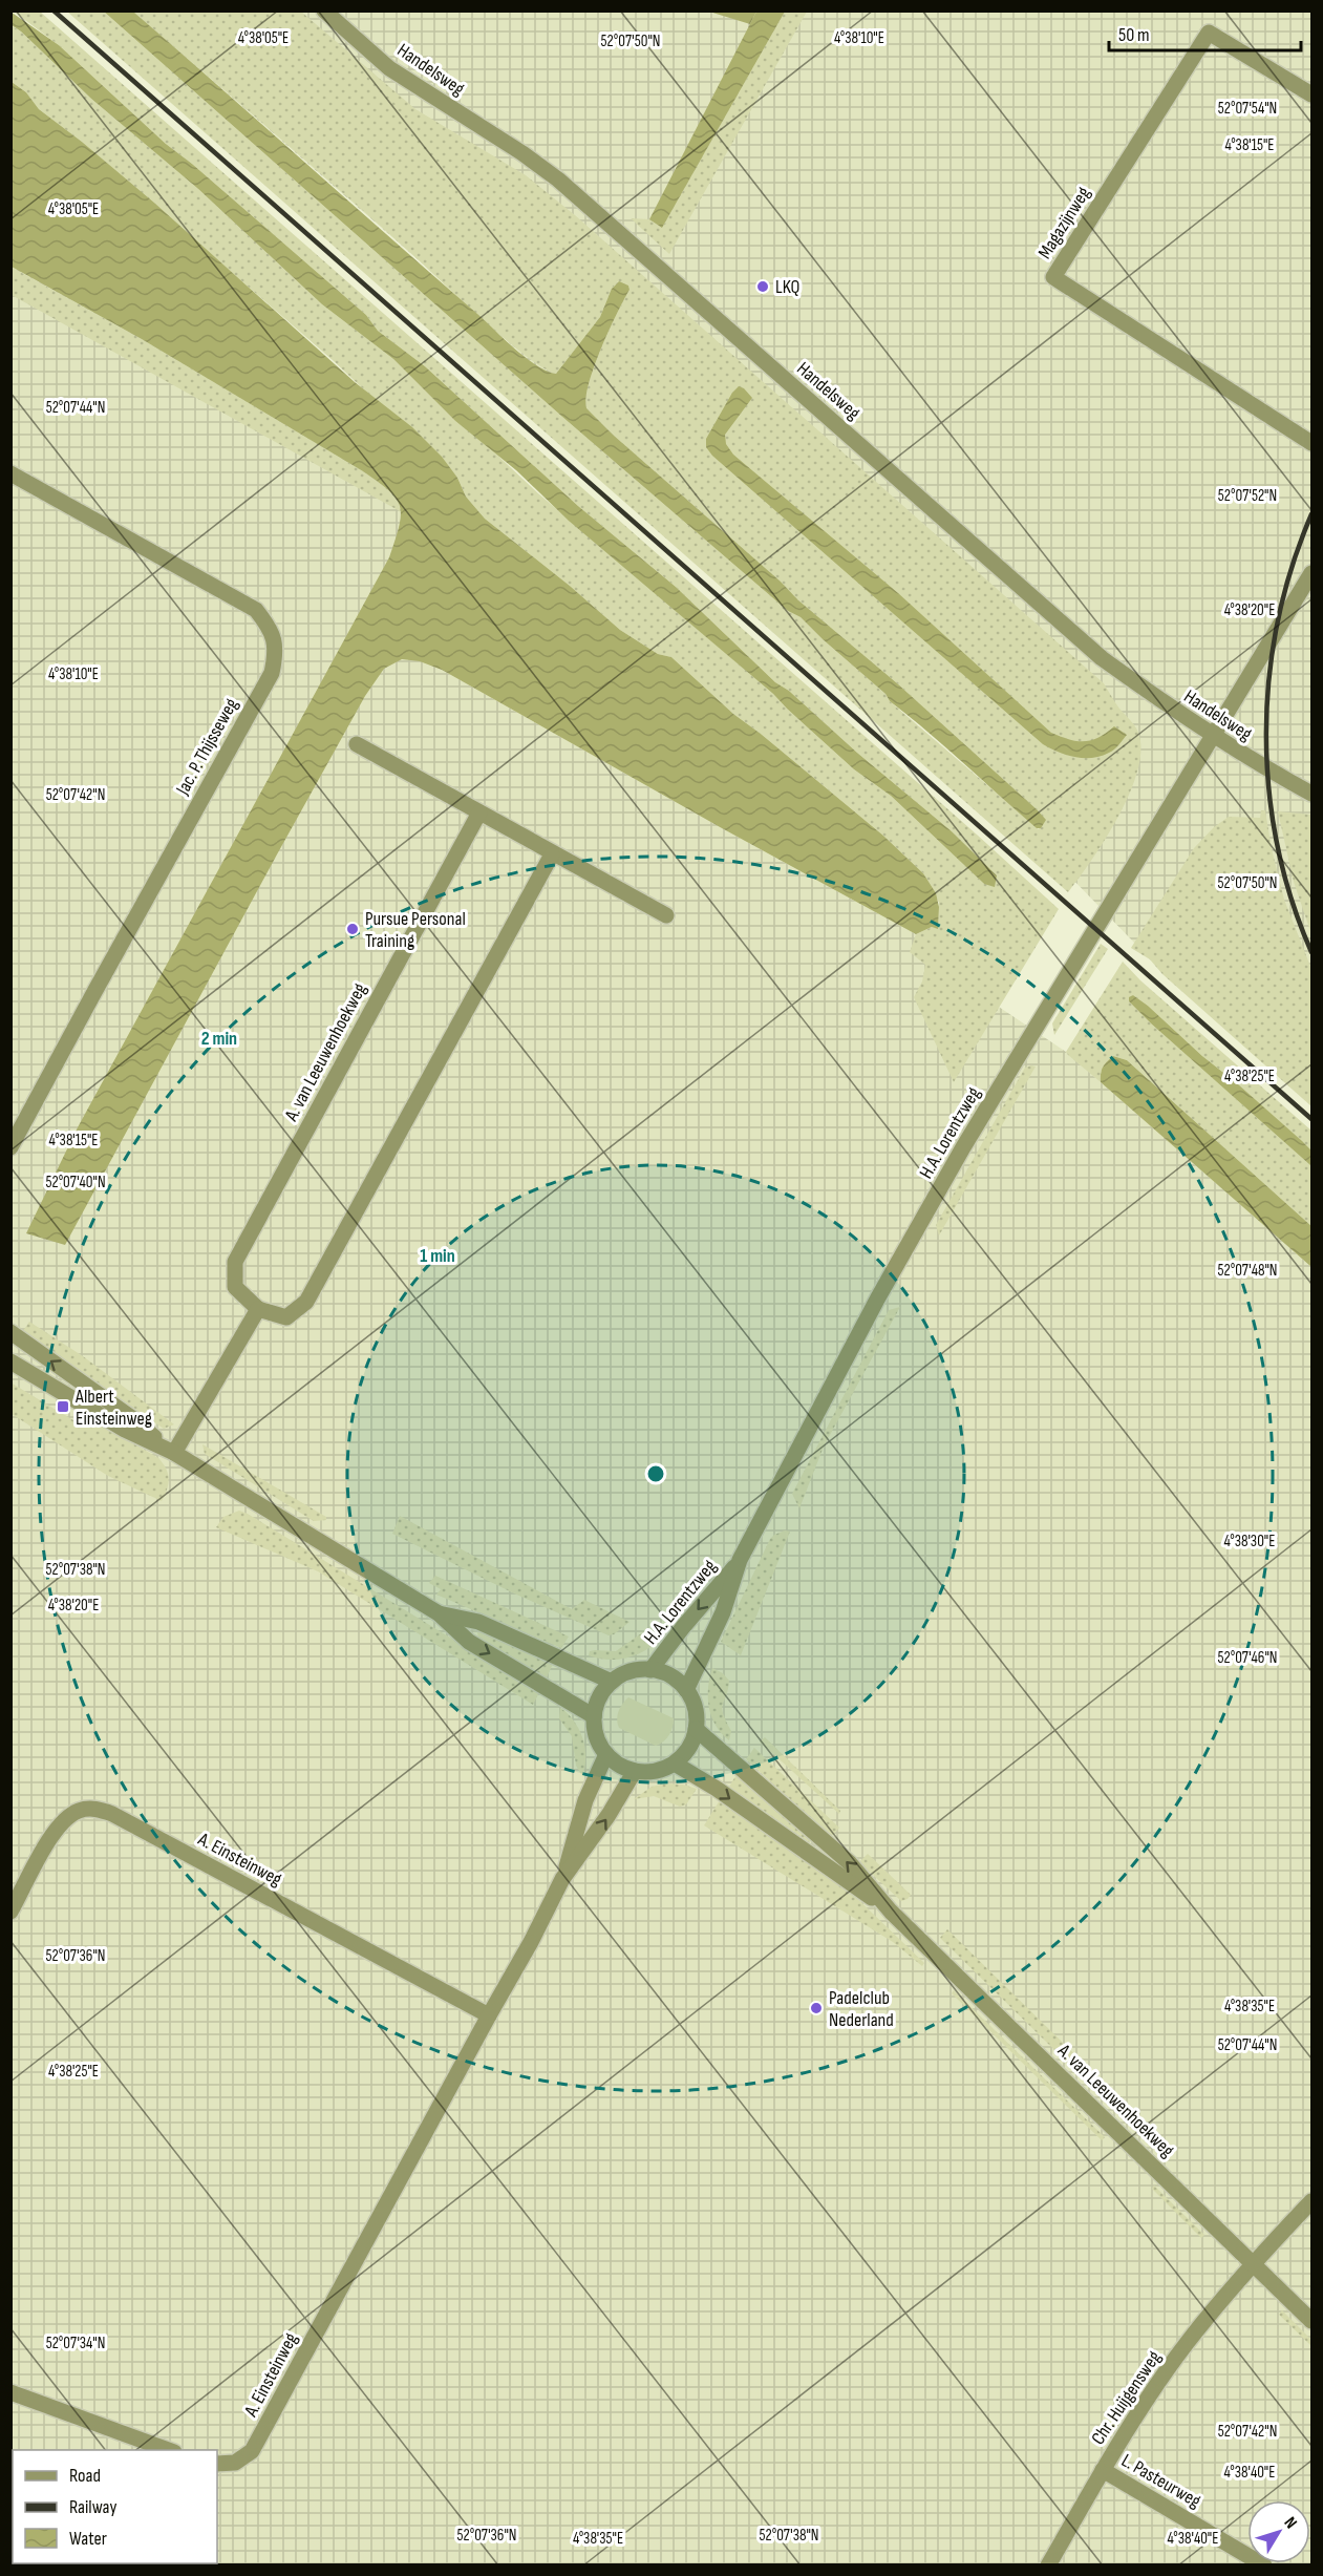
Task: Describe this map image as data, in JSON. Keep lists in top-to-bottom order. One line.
{"streets":{"street":["Handelsweg","Magazijnweg","Jac. P. Thijsseweg","A. van Leeuwenhoekweg","H.A. Lorentzweg","A. Einsteinweg","Chr. Huijgensweg","L. Pasteurweg"]},"crossings":[["Handelsweg","H.A. Lorentzweg"],["A. van Leeuwenhoekweg","H.A. Lorentzweg"],["A. van Leeuwenhoekweg","A. Einsteinweg"],["A. van Leeuwenhoekweg","Chr. Huijgensweg"],["H.A. Lorentzweg","A. Einsteinweg"],["Chr. Huijgensweg","L. Pasteurweg"]],"places":{"other":["LKQ","Pursue Personal Training","Padelclub Nederland"],"transit":["Albert Einsteinweg"]},"legend":["Road","Railway","Water"],"scale_bar":"50 m","north":"top right","coordinates":["4°38'05\"E","4°38'10\"E","52°07'50\"N","52°07'54\"N","4°38'15\"E","52°07'44\"N","52°07'52\"N","4°38'20\"E","52°07'42\"N","4°38'25\"E","52°07'40\"N","52°07'48\"N","4°38'30\"E","52°07'38\"N","52°07'46\"N","52°07'36\"N","4°38'35\"E","52°07'34\"N","4°38'40\"E"],"rings":["2 min","1 min"]}
